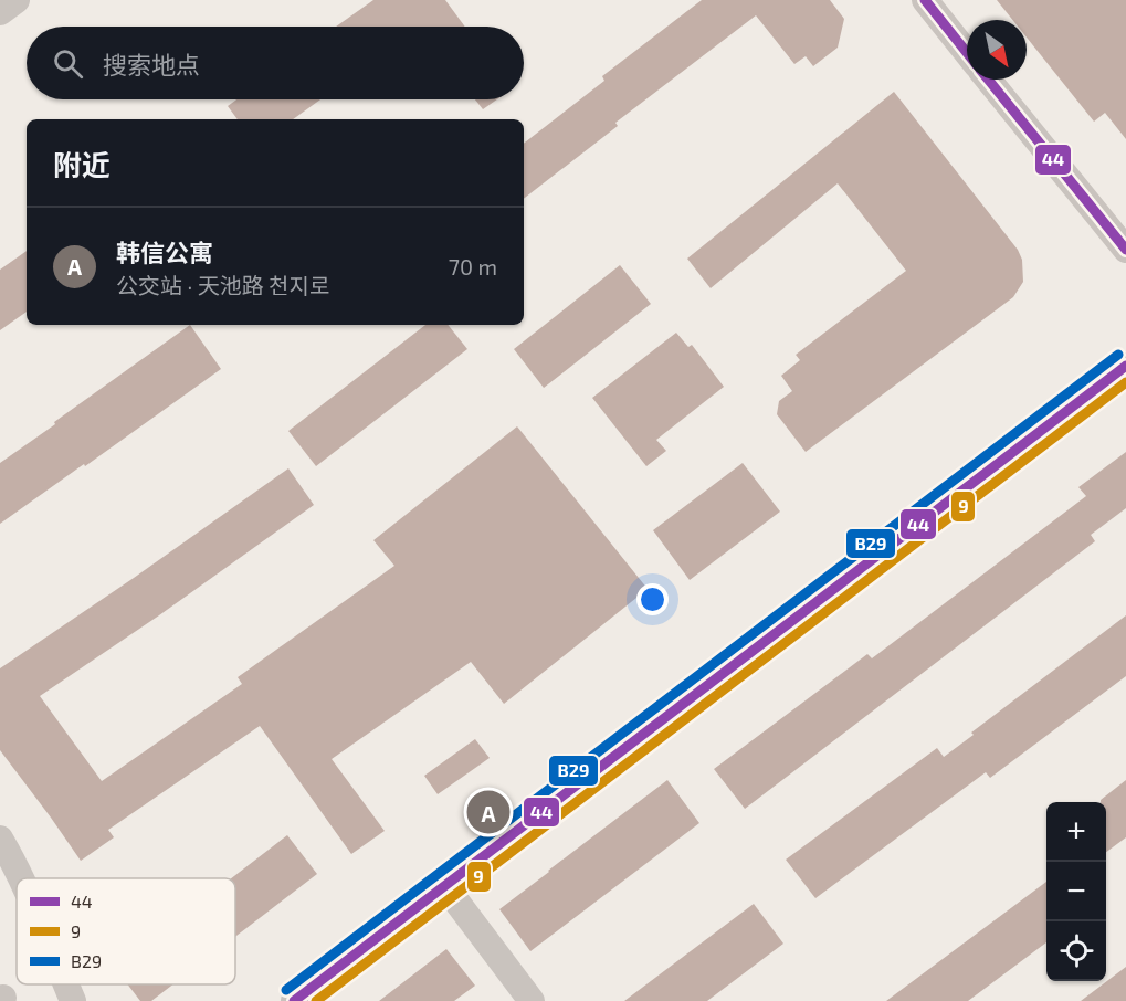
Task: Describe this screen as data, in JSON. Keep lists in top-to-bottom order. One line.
{"lines":["transit line 44","transit line B29","transit line 9"],"legend":["44","9","B29"],"north":"bottom right","page":{"search":"搜索地点","heading":"附近","list":[{"mark":"A","name":"韩信公寓","note":"公交站 · 天池路 천지로","value":"70 m"}],"pins":"A","map_buttons":["+","−"]}}
